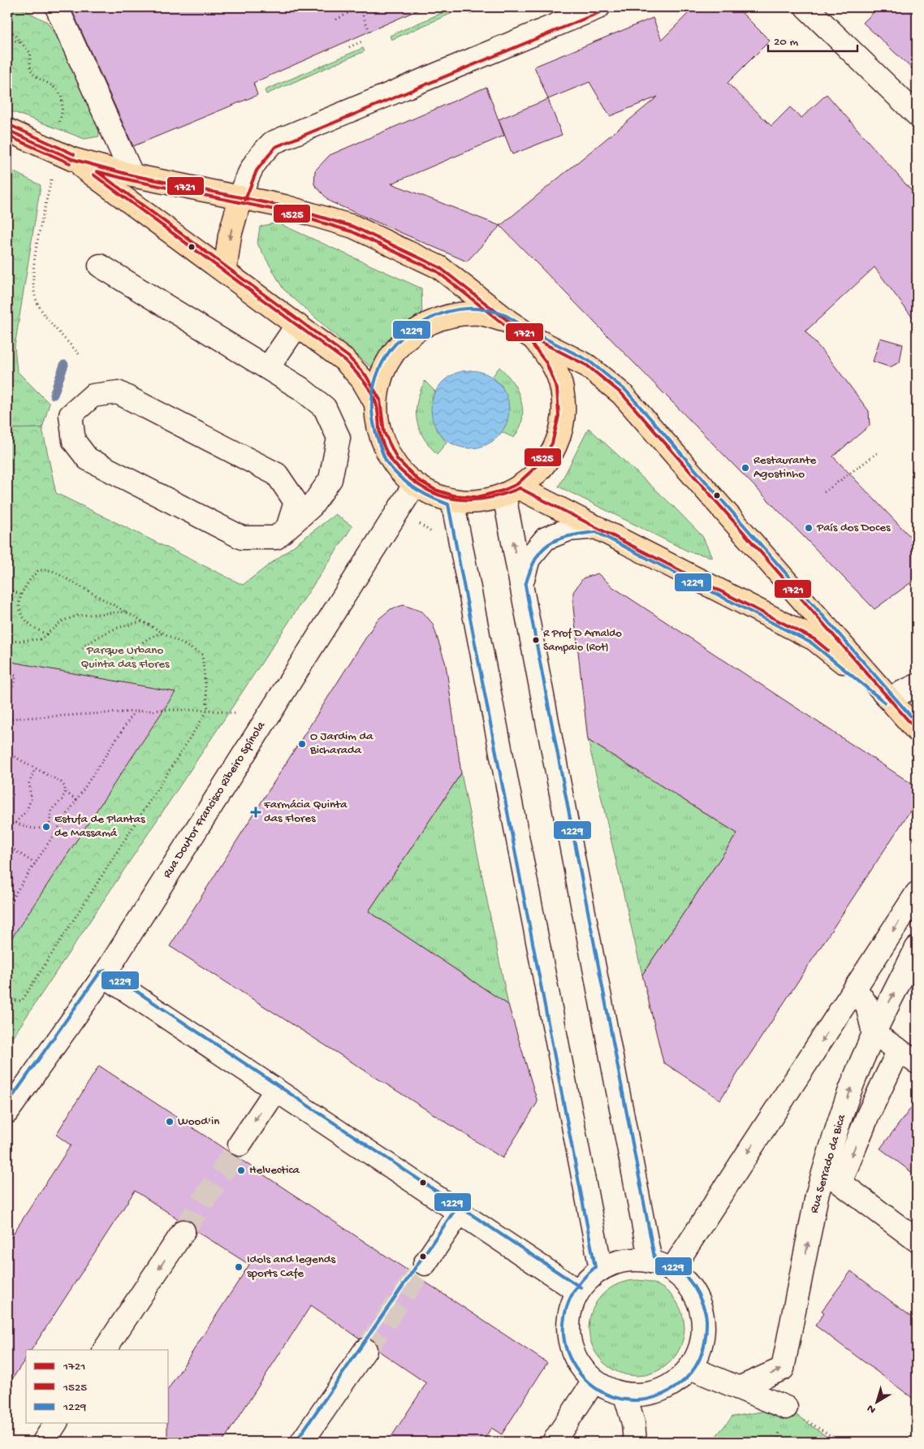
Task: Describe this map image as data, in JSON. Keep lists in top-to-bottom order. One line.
{"streets":{"street":["Rua Doutor Francisco Ribeiro Spínola","Rua Serrado da Bica"]},"parks":["Parque Urbano Quinta das Flores"],"places":{"other":["Restaurante Agostinho","País dos Doces","R Prof D Arnaldo Sampaio (Rot)","O Jardim da Bicharada","Estufa de Plantas de Massamá","Wood'in","Helvectica","Idols and legends sports Cafe"],"health":["Farmácia Quinta das Flores"]},"lines":["transit line 1525","transit line 1721","transit line 1229"],"legend":["1721","1525","1229"],"scale_bar":"20 m","north":"bottom left"}
